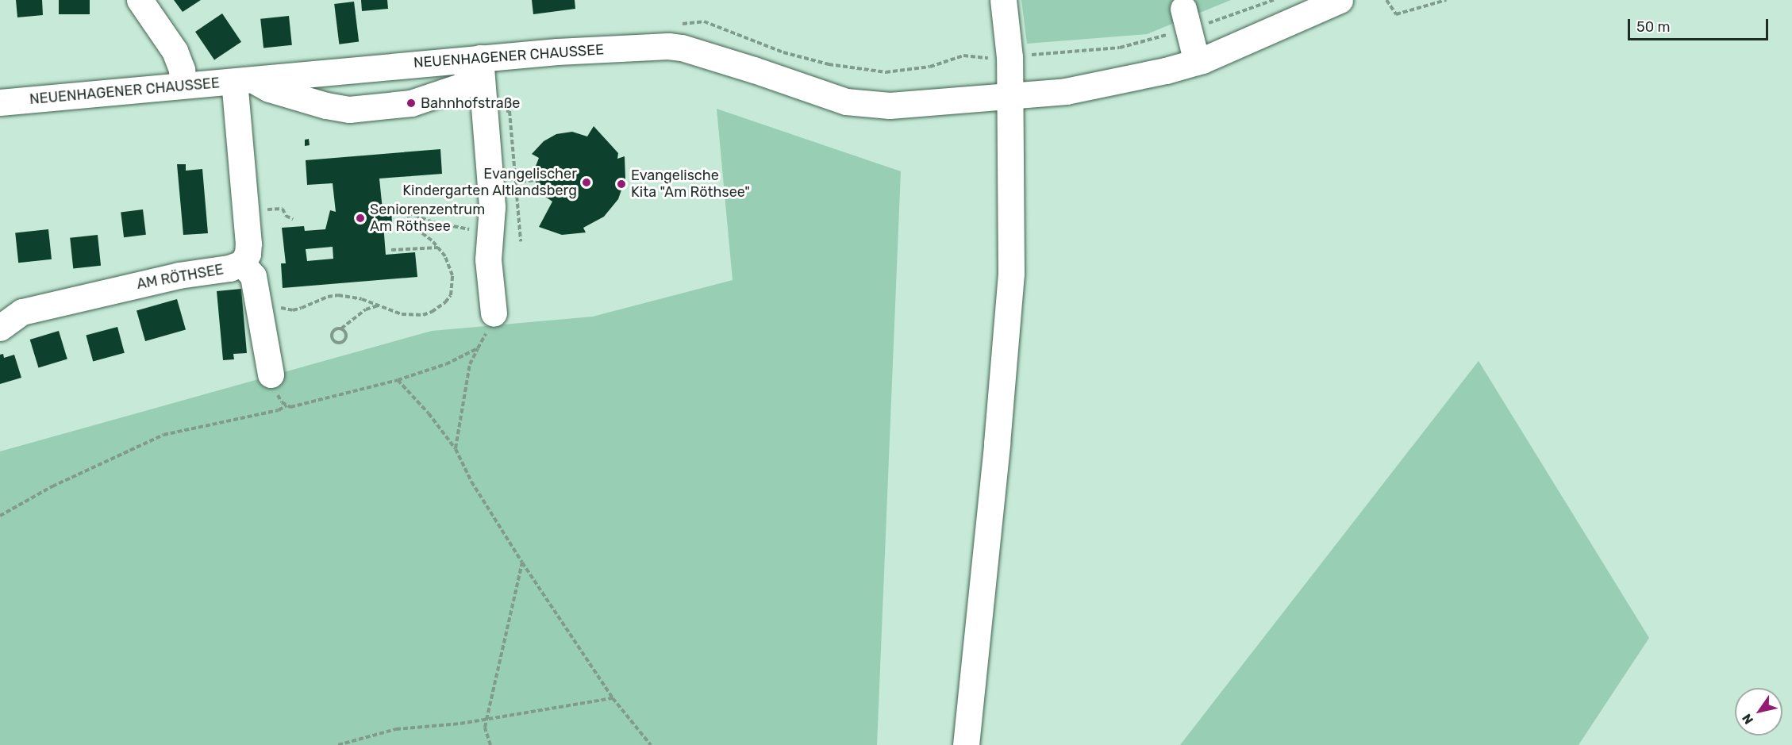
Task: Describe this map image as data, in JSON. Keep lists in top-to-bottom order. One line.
{"streets":{"street":["NEUENHAGENER CHAUSSEE","AM RÖTHSEE"]},"crossings":[["NEUENHAGENER CHAUSSEE","AM RÖTHSEE"]],"places":["Bahnhofstraße","Evangelischer Kindergarten Altlandsberg","Evangelische Kita \"Am Röthsee\"","Seniorenzentrum Am Röthsee"],"scale_bar":"50 m","north":"bottom left"}
